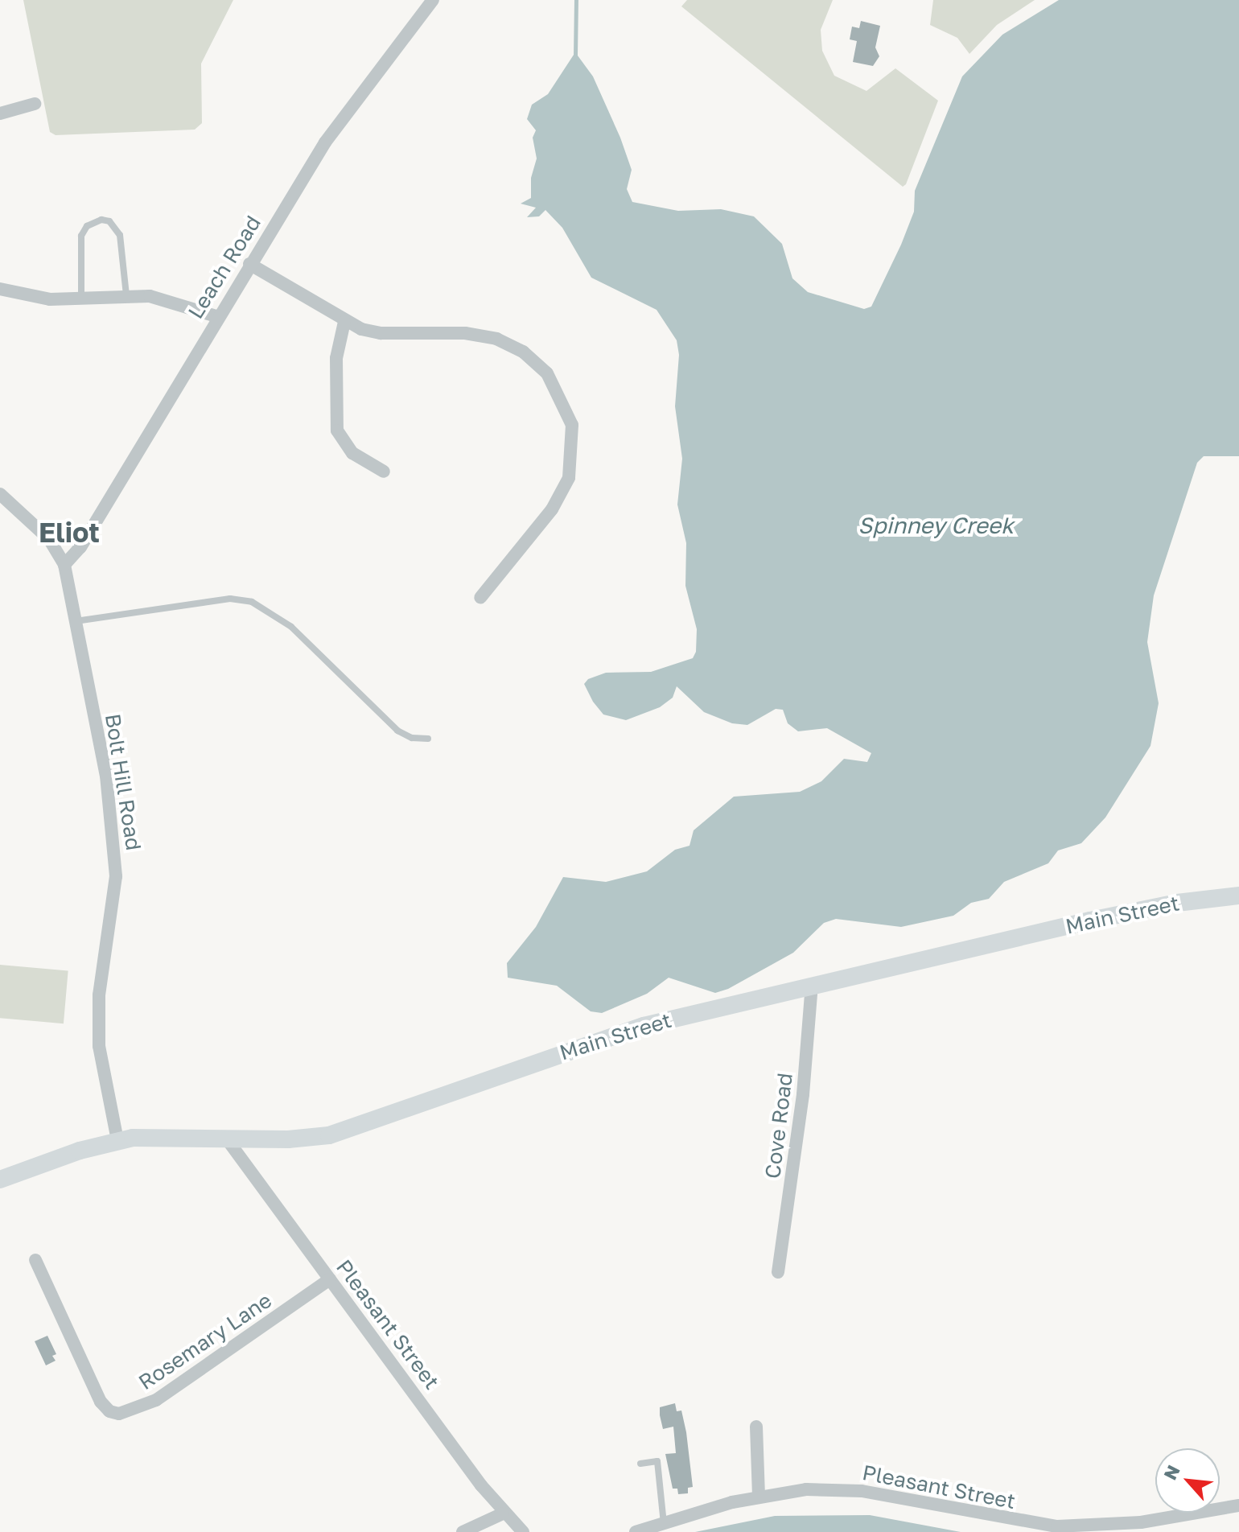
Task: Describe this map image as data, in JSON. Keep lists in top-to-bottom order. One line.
{"streets":{"main road":["Main Street"],"street":["Leach Road","Bolt Hill Road","Cove Road","Pleasant Street","Rosemary Lane"]},"crossings":[["Leach Road","Bolt Hill Road"],["Bolt Hill Road","Main Street"],["Main Street","Cove Road"],["Main Street","Pleasant Street"],["Pleasant Street","Rosemary Lane"]],"districts":["Eliot"],"water":["Spinney Creek"],"north":"top left"}
